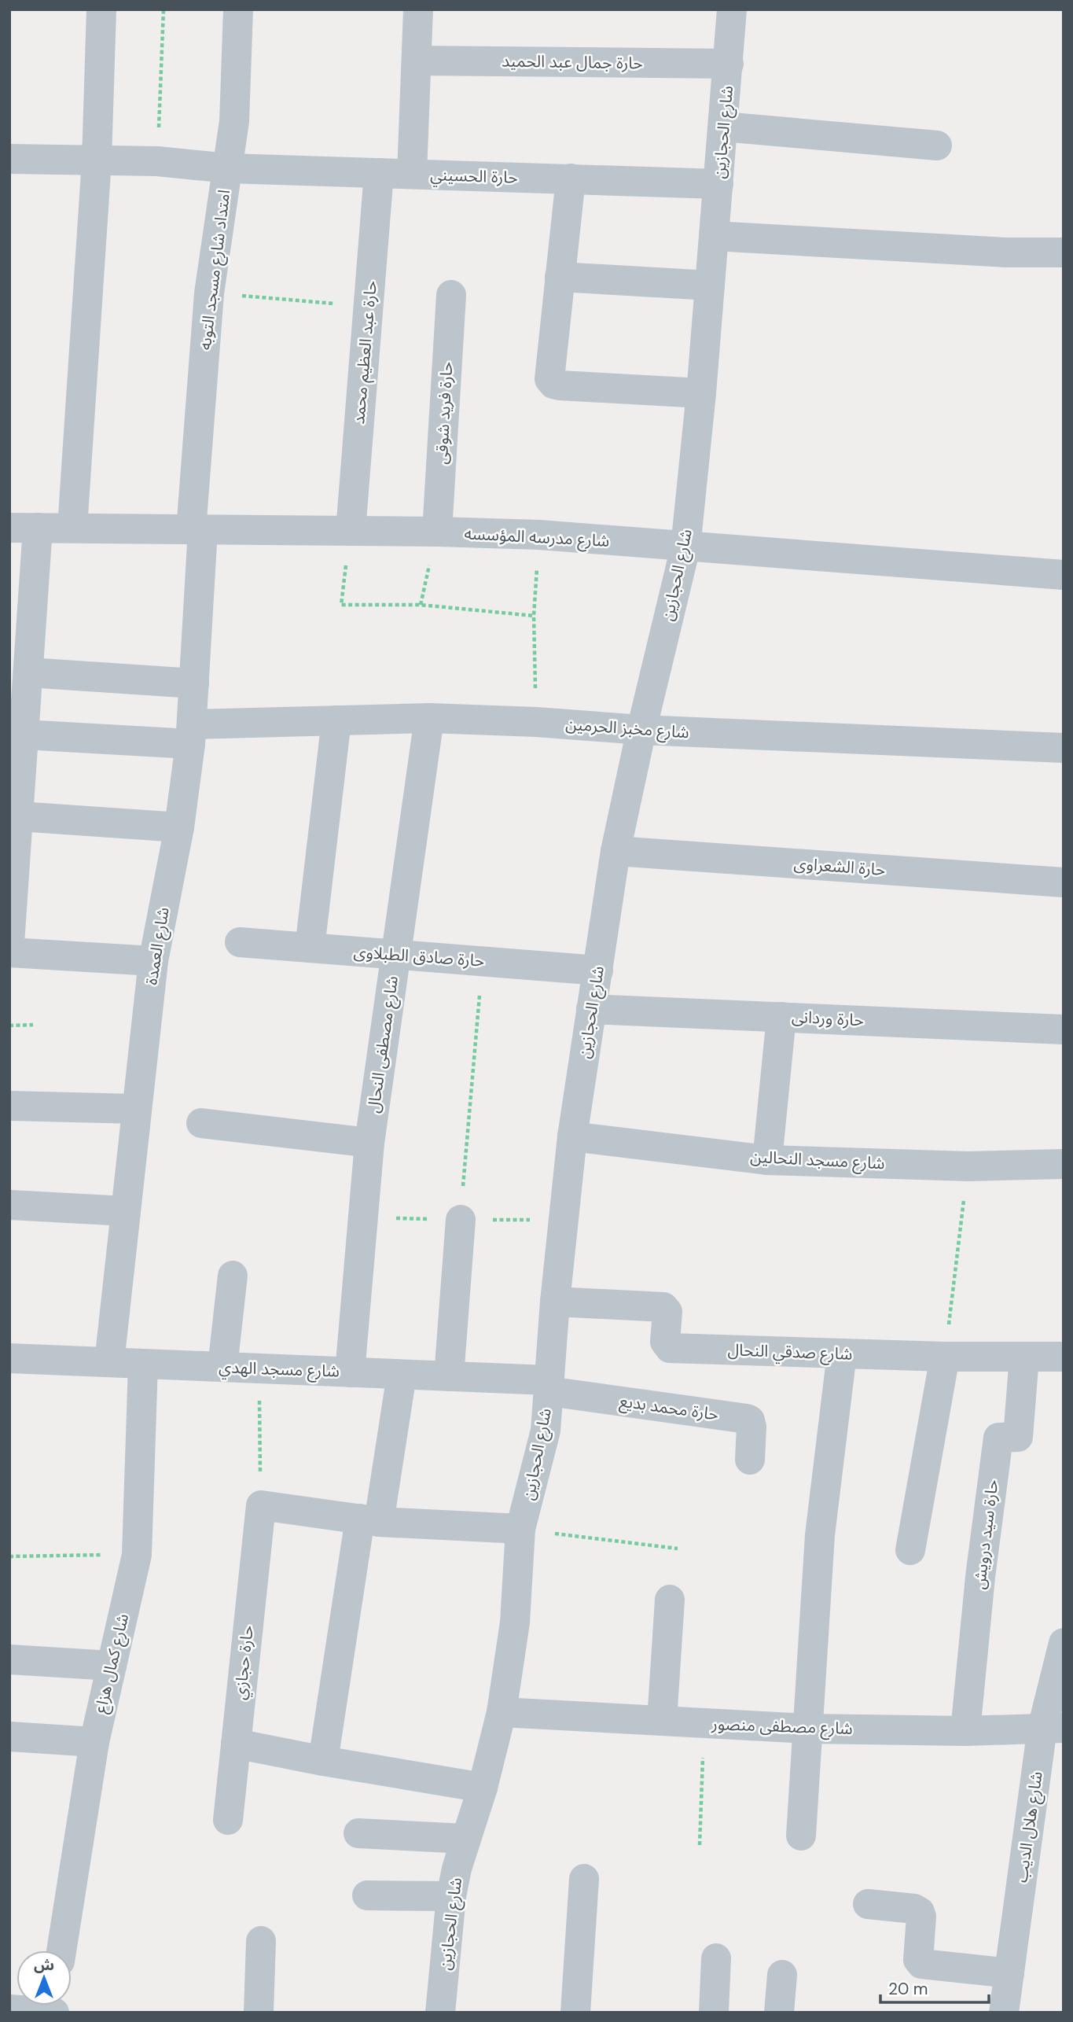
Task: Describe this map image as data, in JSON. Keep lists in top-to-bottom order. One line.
{"streets":{"street":["حارة جمال عبد الحميد","شارع الحجازين","حارة الحسيني","امتداد شارع مسجد التوبه","حارة عبد العظيم محمد","حارة فريد شوقى","شارع مدرسه المؤسسه","شارع مخبز الحرمين","حارة الشعراوى","شارع العمدة","حارة صادق الطبلاوى","حارة وردانى","شارع مصطفى النحال","شارع مسجد النحالين","شارع صدقي النحال","شارع مسجد الهدي","حارة محمد بديع","حارة سيد درويش","حارة حجازي","شارع كمال هزاع","شارع مصطفى منصور","شارع هلال الديب"]},"crossings":[["حارة جمال عبد الحميد","شارع الحجازين"],["شارع الحجازين","حارة الحسيني"],["شارع الحجازين","شارع مدرسه المؤسسه"],["شارع الحجازين","شارع مخبز الحرمين"],["شارع الحجازين","حارة الشعراوى"],["شارع الحجازين","حارة صادق الطبلاوى"],["شارع الحجازين","حارة وردانى"],["شارع الحجازين","شارع مسجد النحالين"],["شارع الحجازين","شارع صدقي النحال"],["شارع الحجازين","شارع مسجد الهدي"],["شارع الحجازين","حارة محمد بديع"],["شارع الحجازين","شارع مصطفى منصور"],["حارة الحسيني","امتداد شارع مسجد التوبه"],["حارة الحسيني","حارة عبد العظيم محمد"],["امتداد شارع مسجد التوبه","شارع مدرسه المؤسسه"],["امتداد شارع مسجد التوبه","شارع العمدة"],["حارة عبد العظيم محمد","شارع مدرسه المؤسسه"],["حارة فريد شوقى","شارع مدرسه المؤسسه"],["شارع مدرسه المؤسسه","شارع العمدة"],["شارع مخبز الحرمين","شارع العمدة"],["شارع مخبز الحرمين","شارع مصطفى النحال"],["شارع العمدة","شارع مسجد الهدي"],["حارة صادق الطبلاوى","شارع مصطفى النحال"],["شارع مصطفى النحال","شارع مسجد الهدي"],["شارع صدقي النحال","حارة سيد درويش"],["شارع مسجد الهدي","حارة محمد بديع"],["شارع مسجد الهدي","شارع كمال هزاع"],["حارة سيد درويش","شارع مصطفى منصور"],["شارع مصطفى منصور","شارع هلال الديب"]],"scale_bar":"20 m","north":"top"}
